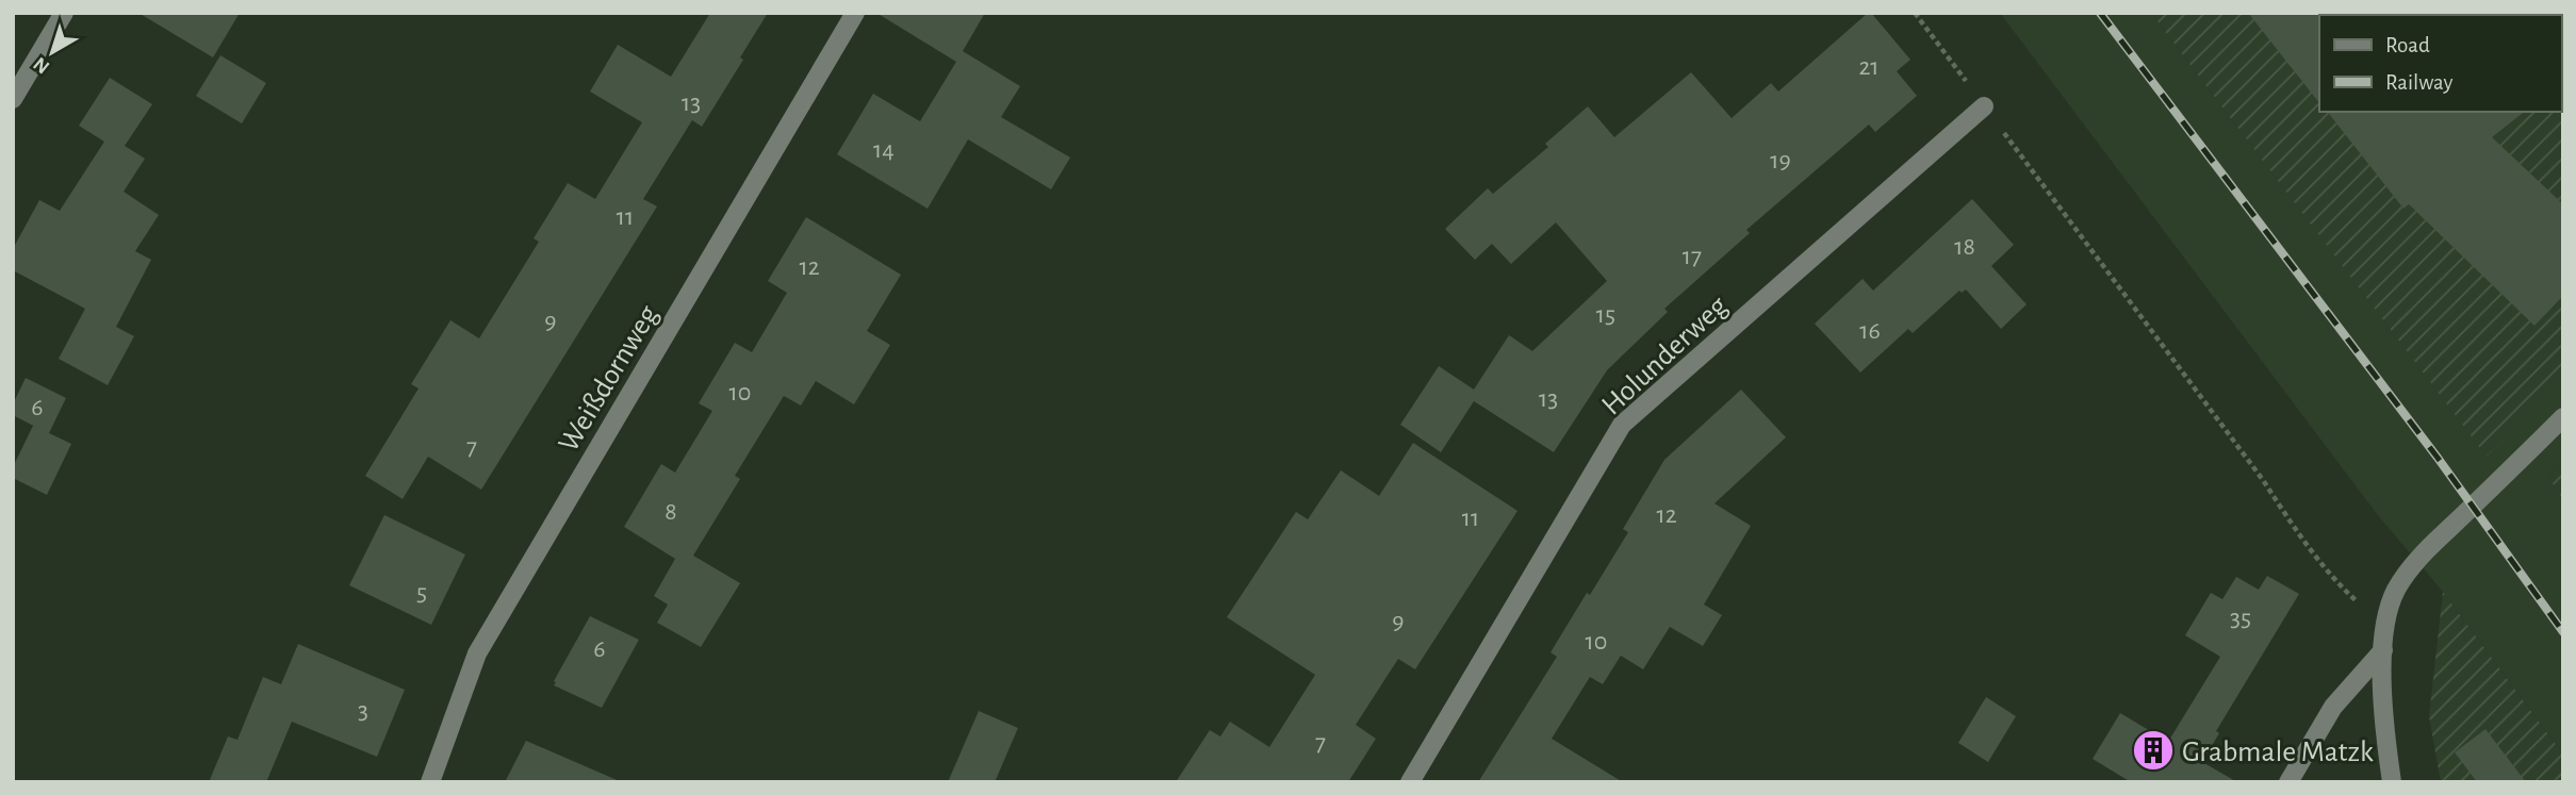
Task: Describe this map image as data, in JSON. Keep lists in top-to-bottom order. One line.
{"streets":{"street":["Holunderweg","Weißdornweg"]},"places":{"building":["Grabmale Matzk"]},"house_numbers":["21","13","14","19","11","18","17","12","15","9","16","10","13","6","7","8","12","11","5","35","9","10","6","3","7"],"legend":["Road","Railway"],"north":"bottom left"}
